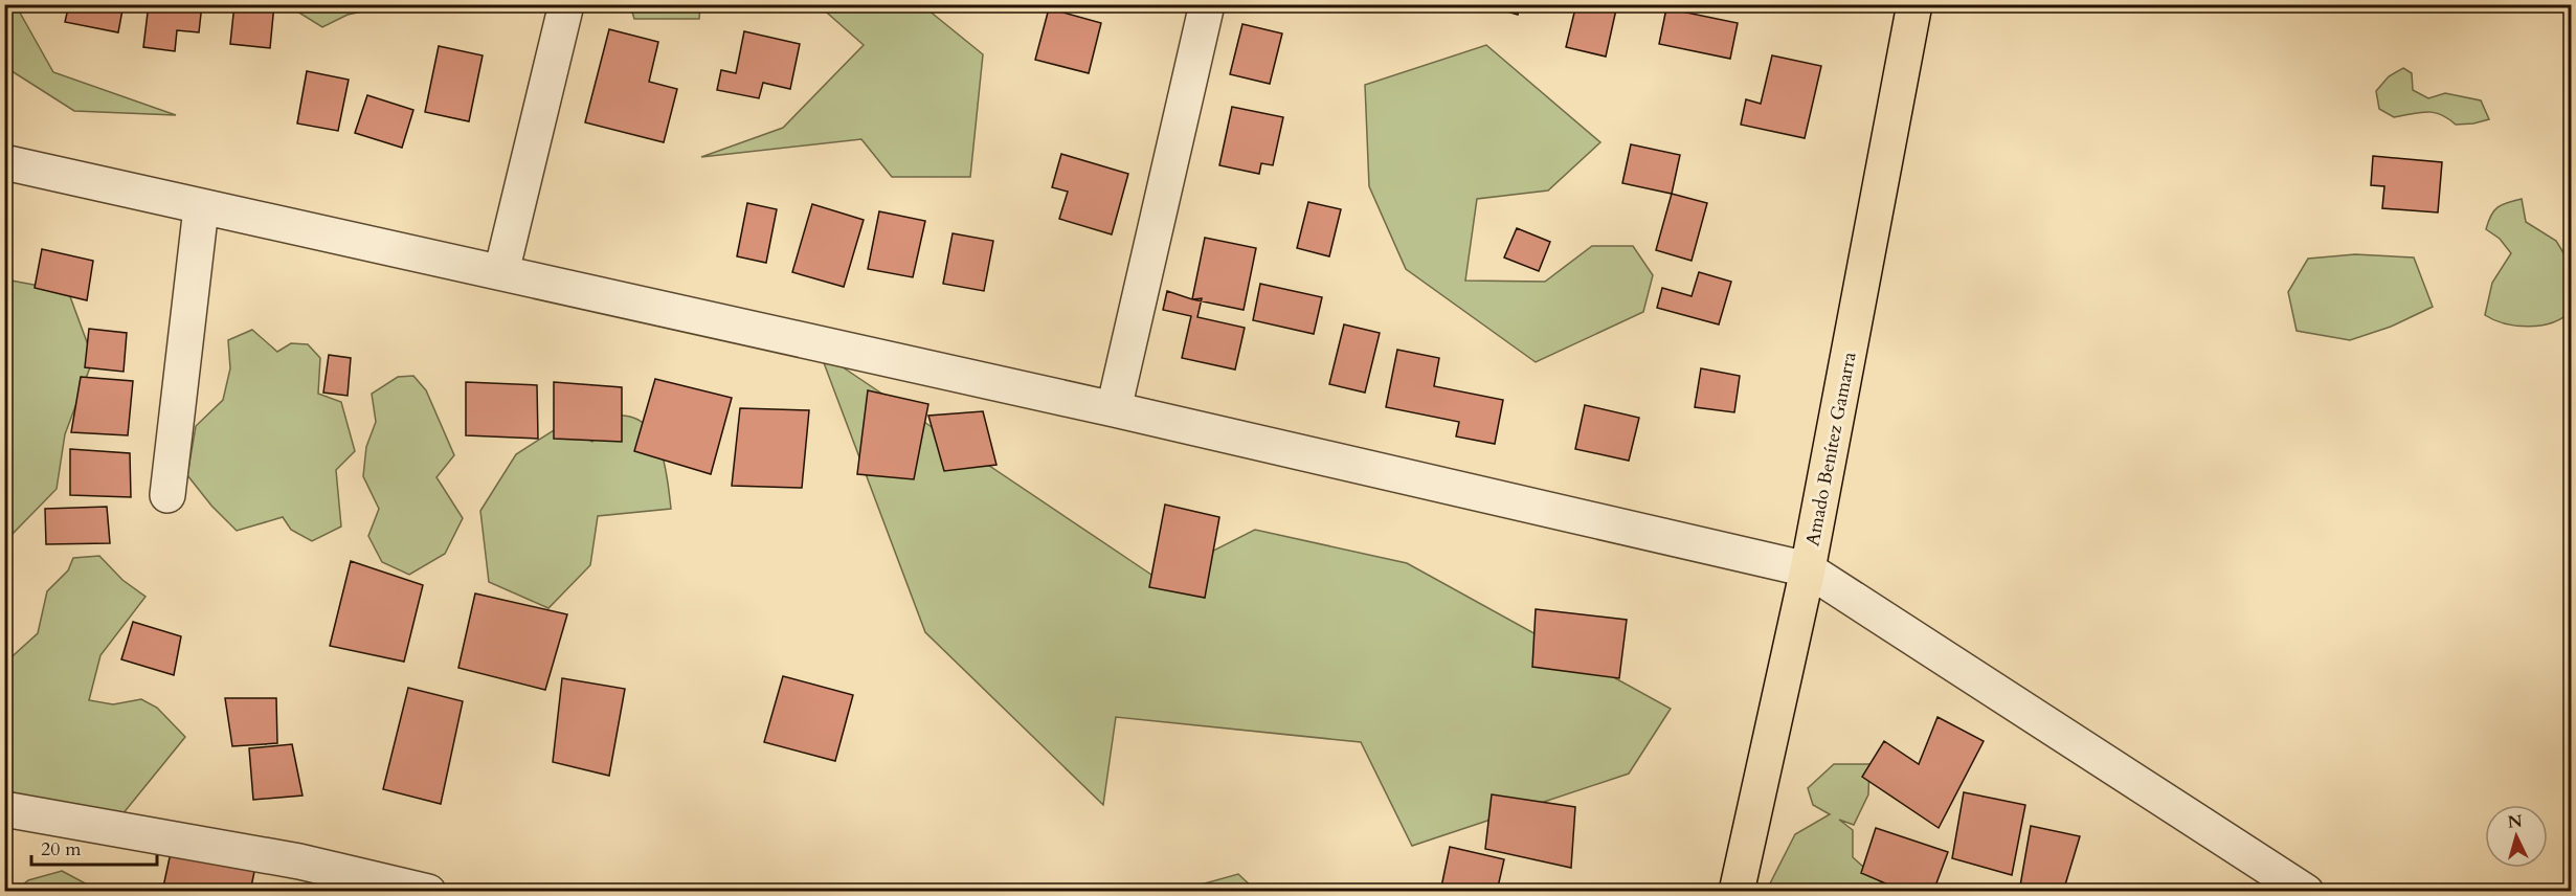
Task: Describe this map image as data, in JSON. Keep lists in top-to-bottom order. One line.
{"streets":{"main road":["Amado Benítez Gamarra"]},"scale_bar":"20 m","north":"top"}
